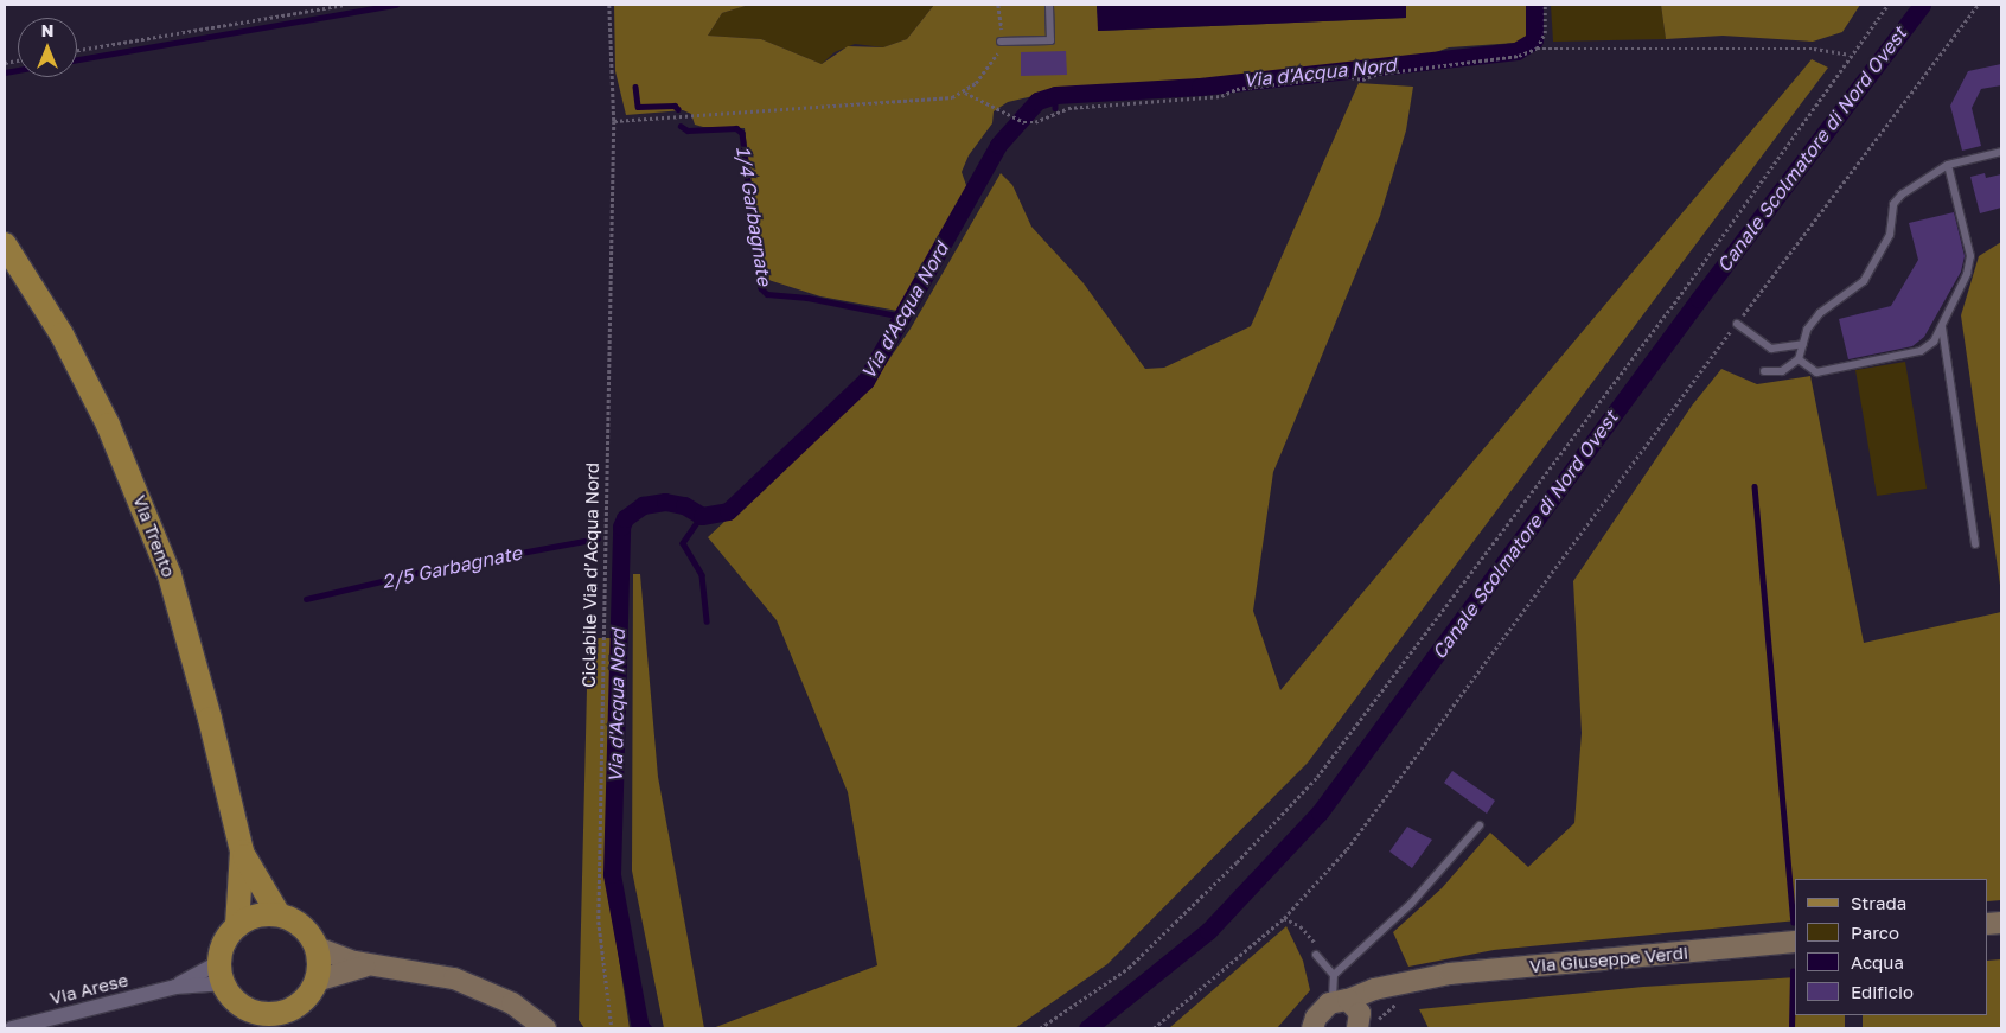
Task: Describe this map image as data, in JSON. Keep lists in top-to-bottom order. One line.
{"streets":{"main road":["Via Trento"],"street":["Via Giuseppe Verdi","Via Arese"],"path":["Ciclabile Via d’Acqua Nord"]},"crossings":[["Via Trento","Via Arese"]],"water":["Via d'Acqua Nord","Canale Scolmatore di Nord Ovest","1/4 Garbagnate","2/5 Garbagnate"],"legend":["Strada","Parco","Acqua","Edificio"],"north":"top"}
